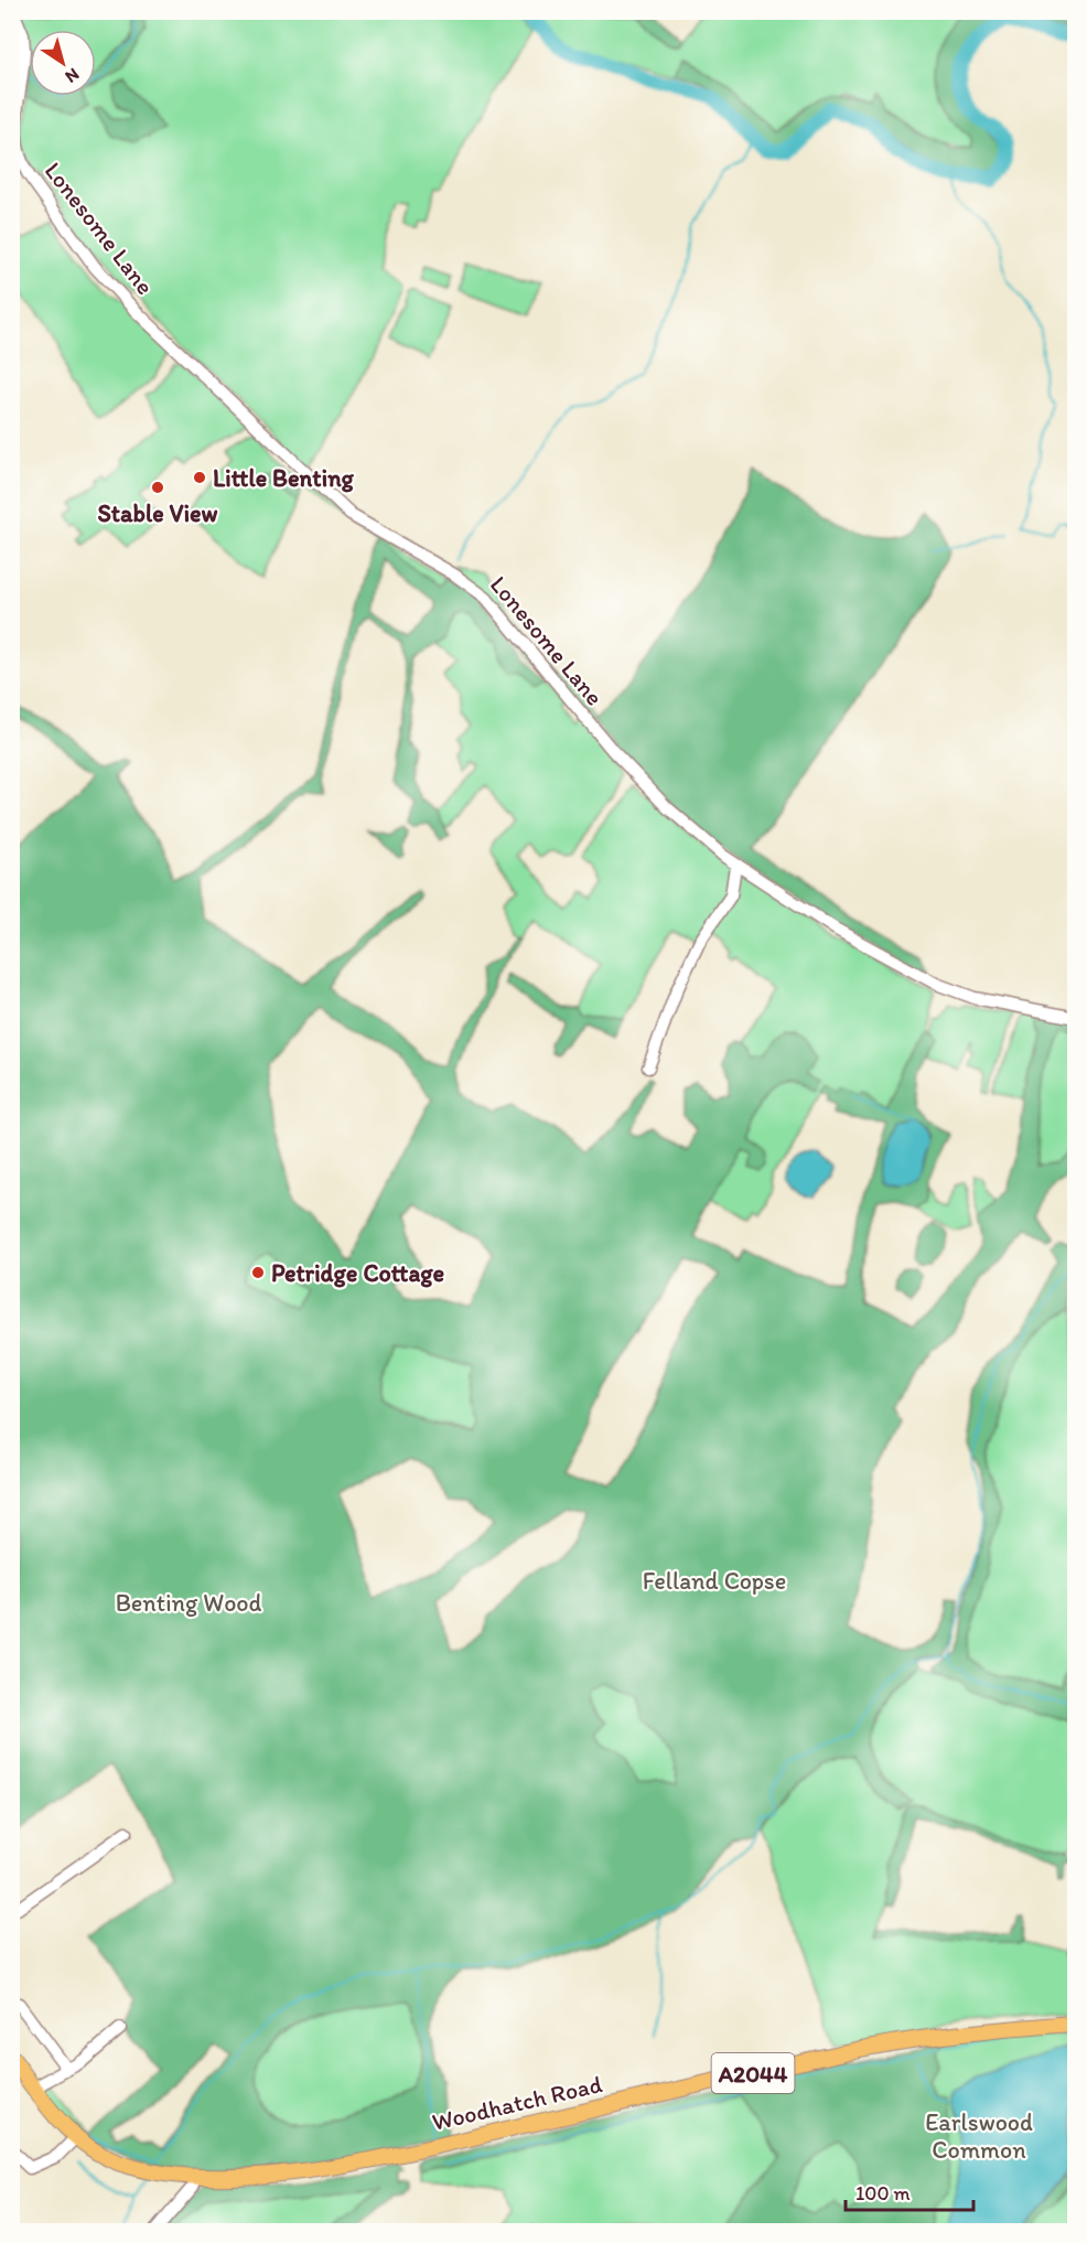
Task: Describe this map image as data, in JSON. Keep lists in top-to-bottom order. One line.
{"streets":{"main road":["A2044","Woodhatch Road"],"street":["Lonesome Lane"]},"parks":["Felland Copse","Benting Wood","Earlswood Common"],"places":["Little Benting","Stable View","Petridge Cottage"],"scale_bar":"100 m","north":"bottom right"}
